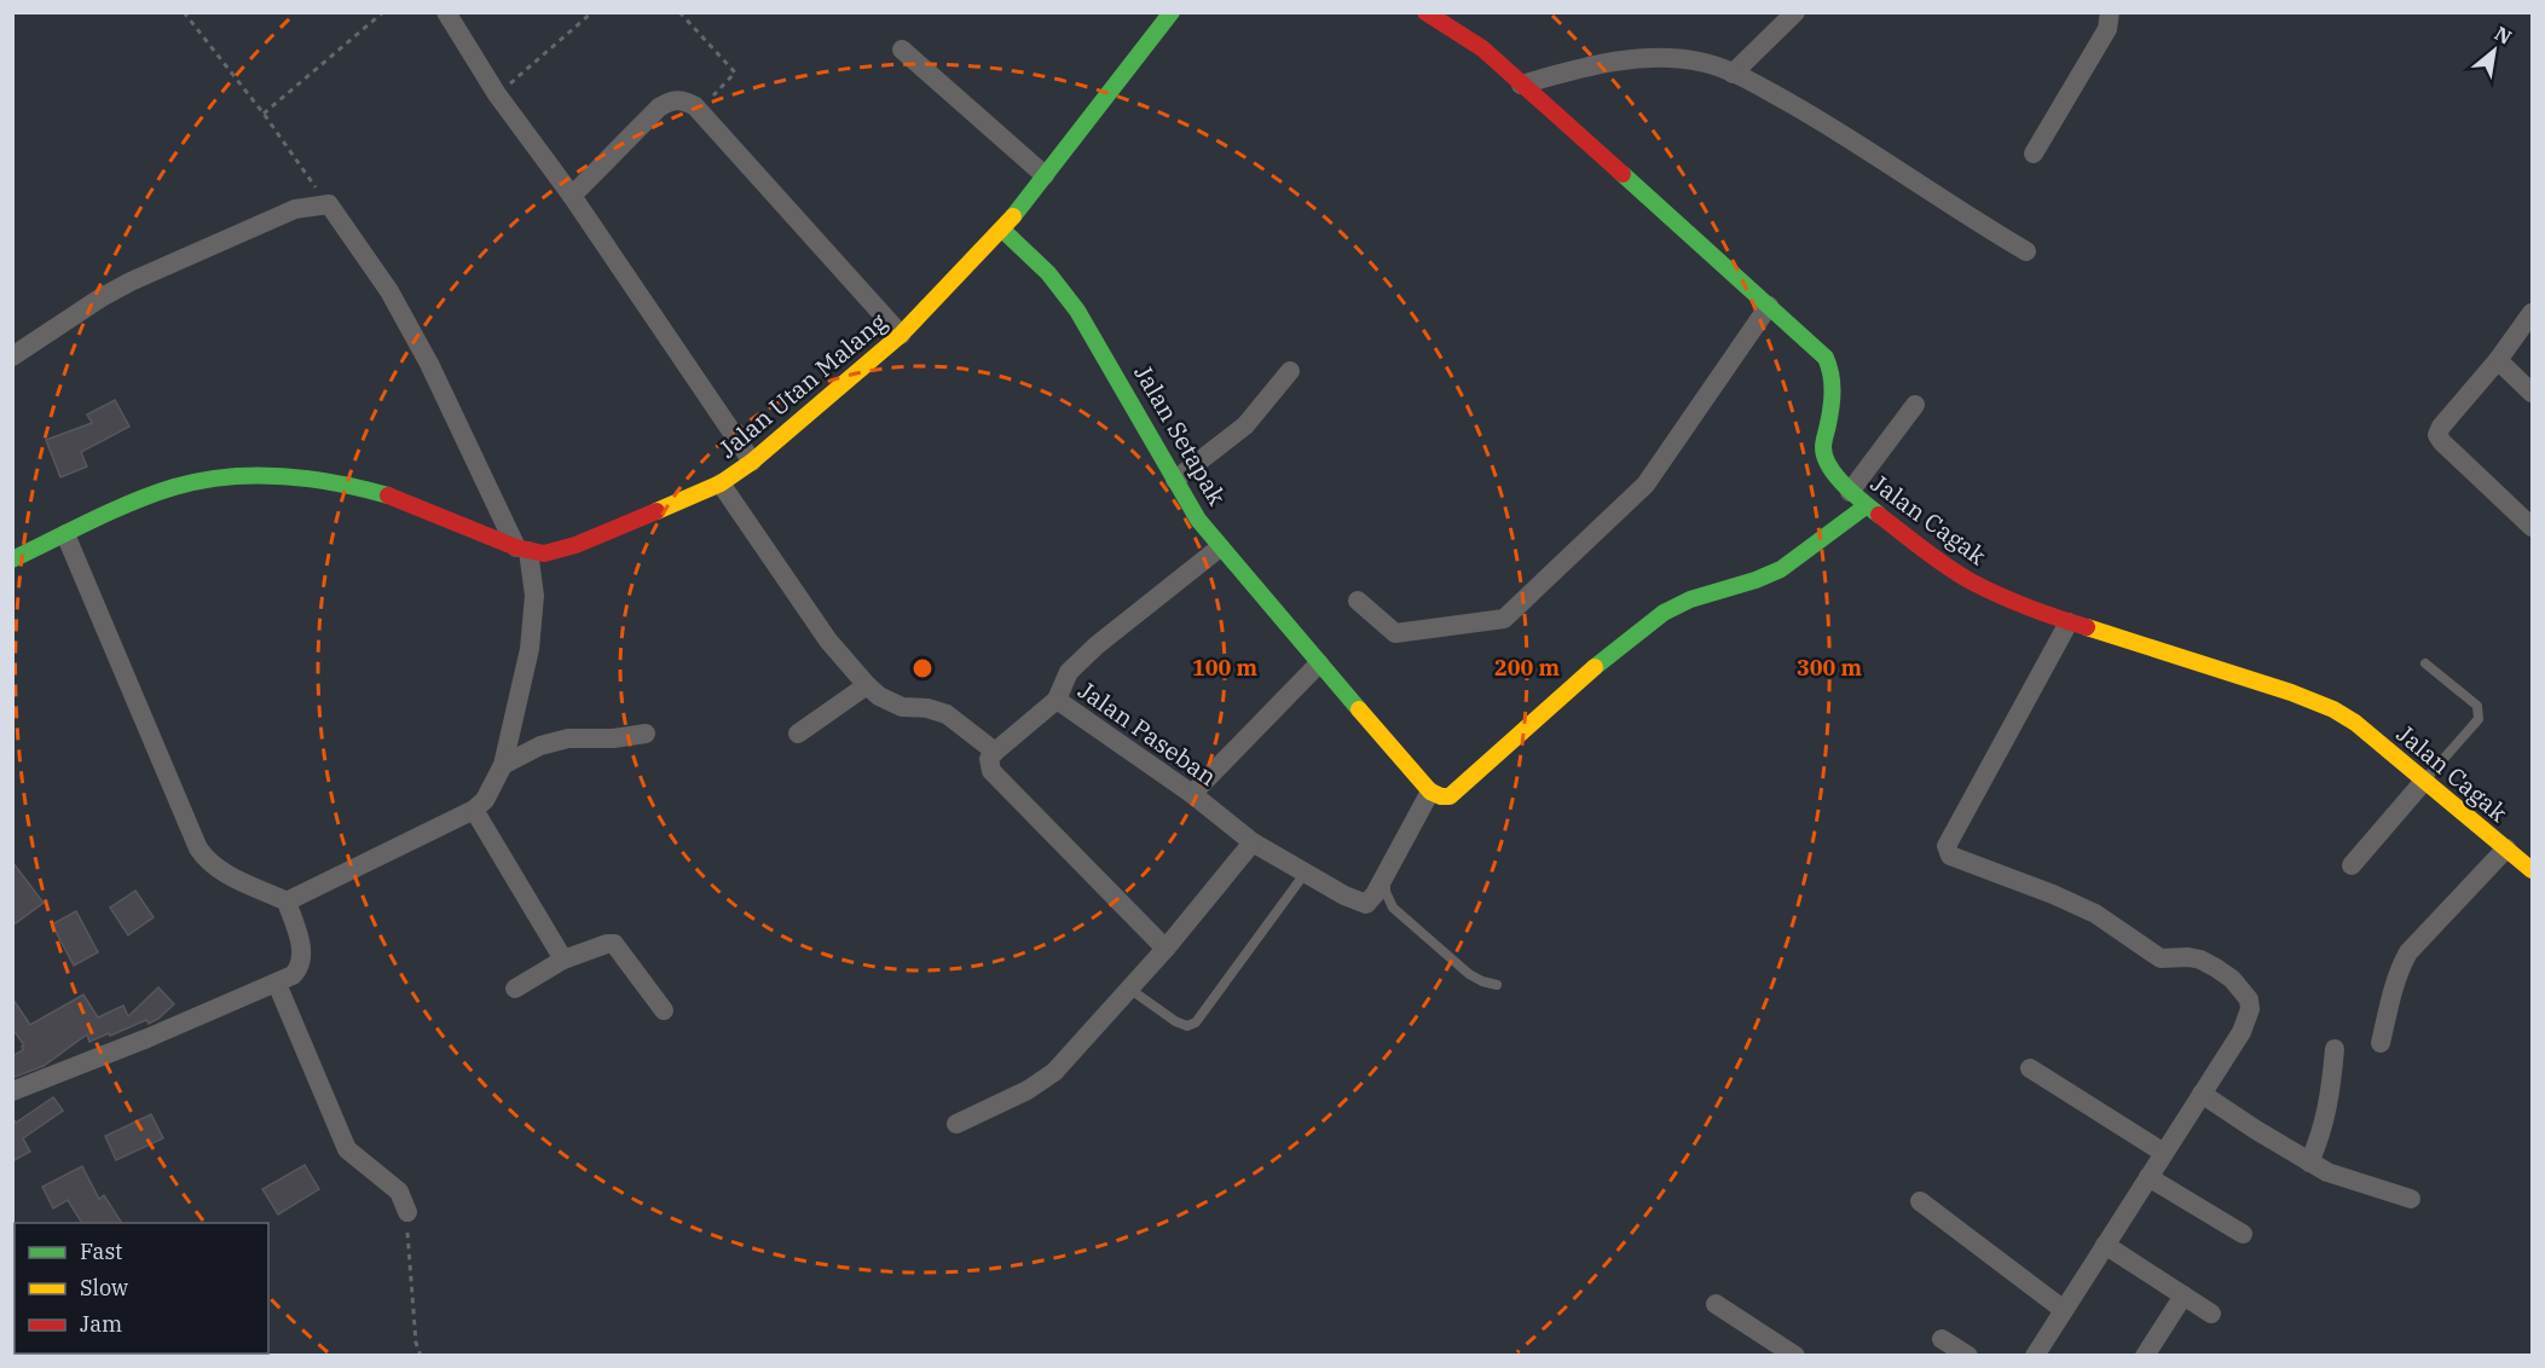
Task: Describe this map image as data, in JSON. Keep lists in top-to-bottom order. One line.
{"streets":{"street":["Jalan Utan Malang","Jalan Setapak","Jalan Cagak","Jalan Paseban"]},"crossings":[["Jalan Utan Malang","Jalan Setapak"],["Jalan Setapak","Jalan Paseban"]],"legend":["Fast","Slow","Jam"],"north":"top right","rings":["100 m","200 m","300 m"]}
